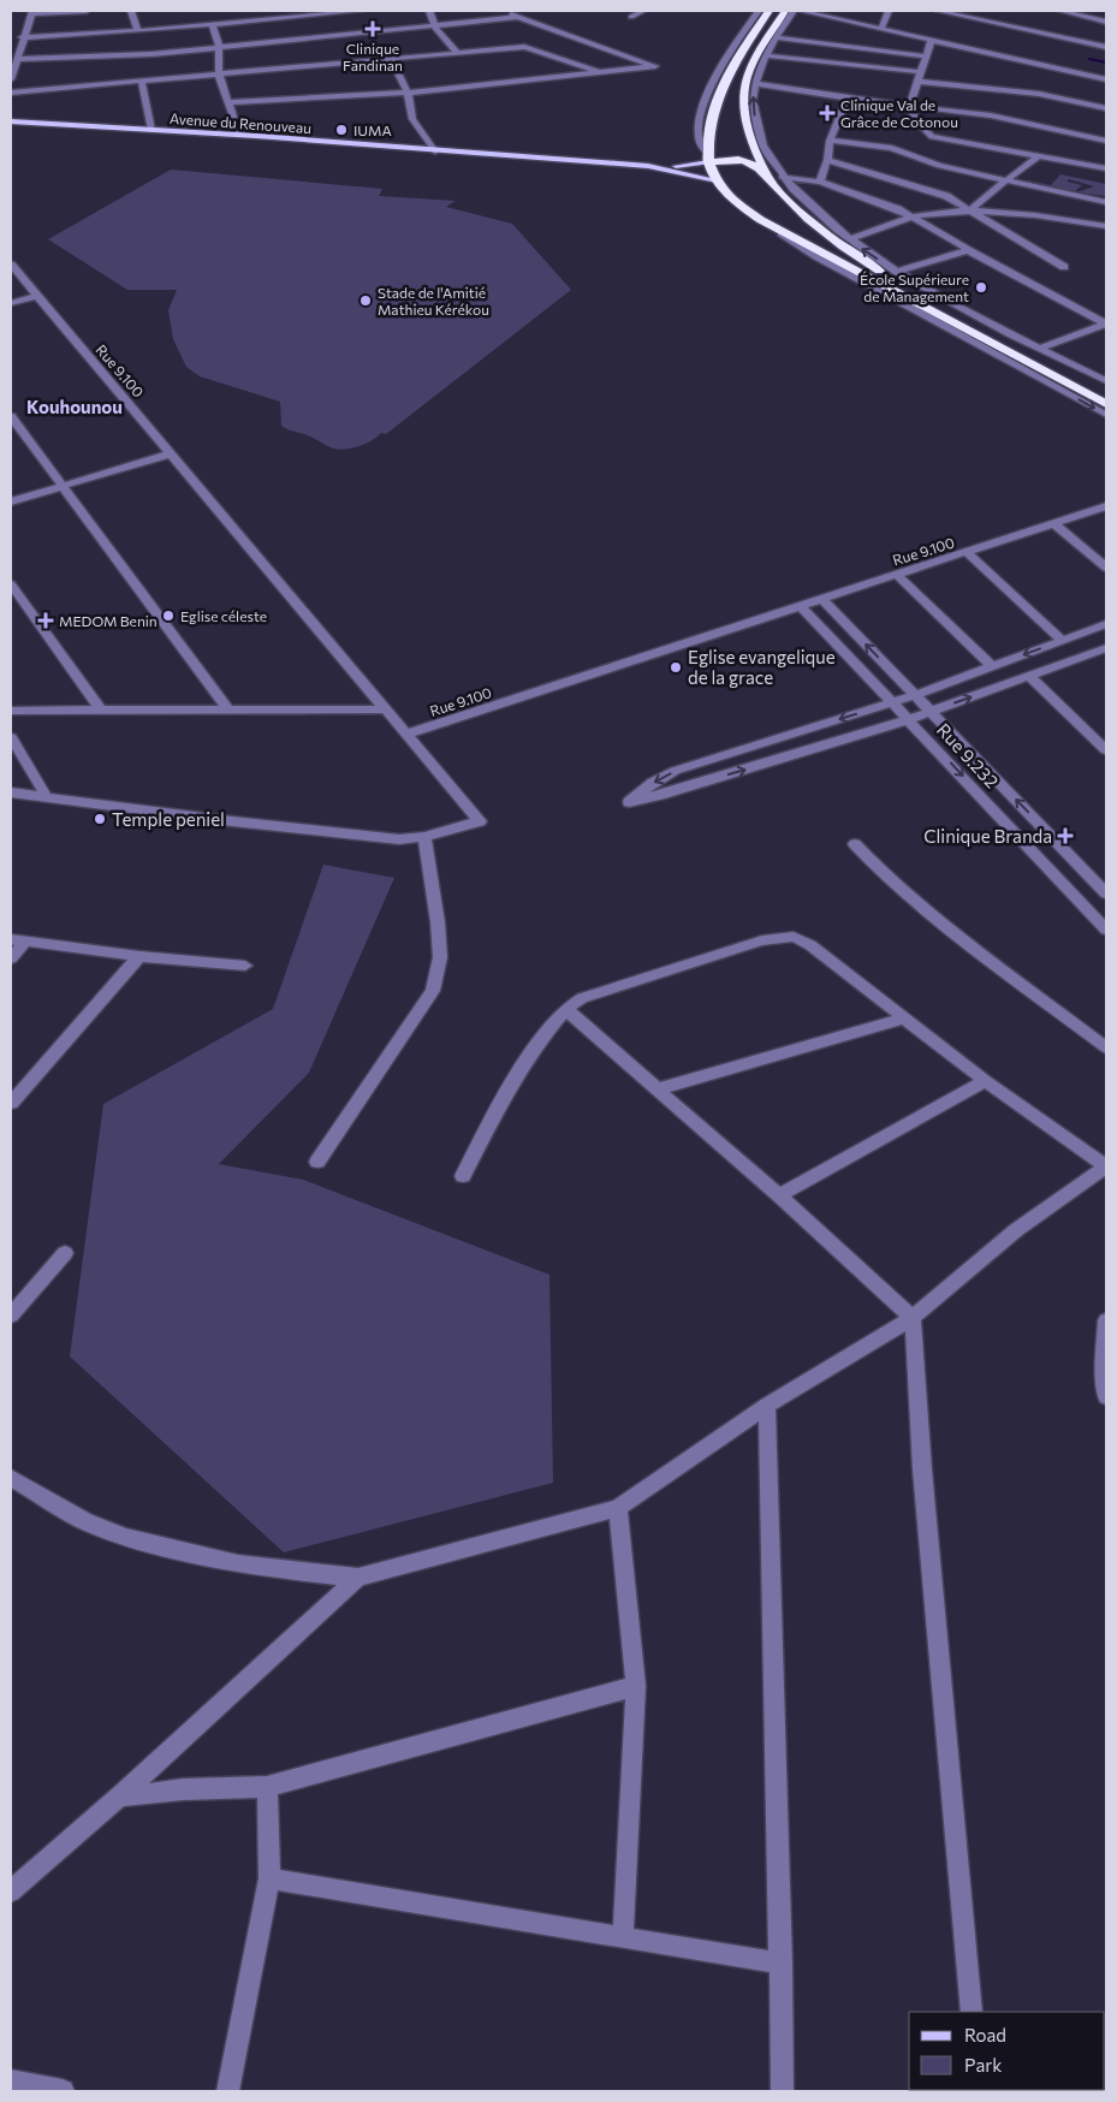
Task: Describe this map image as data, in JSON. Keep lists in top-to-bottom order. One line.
{"streets":{"main road":["Avenue du Renouveau"],"street":["Rue 9.100","Rue 9.232"]},"crossings":[["Rue 9.100","Rue 9.232"]],"districts":["Kouhounou"],"places":{"health":["Clinique Fandinan","Clinique Val de Grâce de Cotonou","MEDOM Benin","Clinique Branda"],"other":["IUMA","École Supérieure de Management","Stade de l'Amitié Mathieu Kérékou","Eglise céleste","Eglise evangelique de la grace","Temple peniel"]},"legend":["Road","Park"]}
